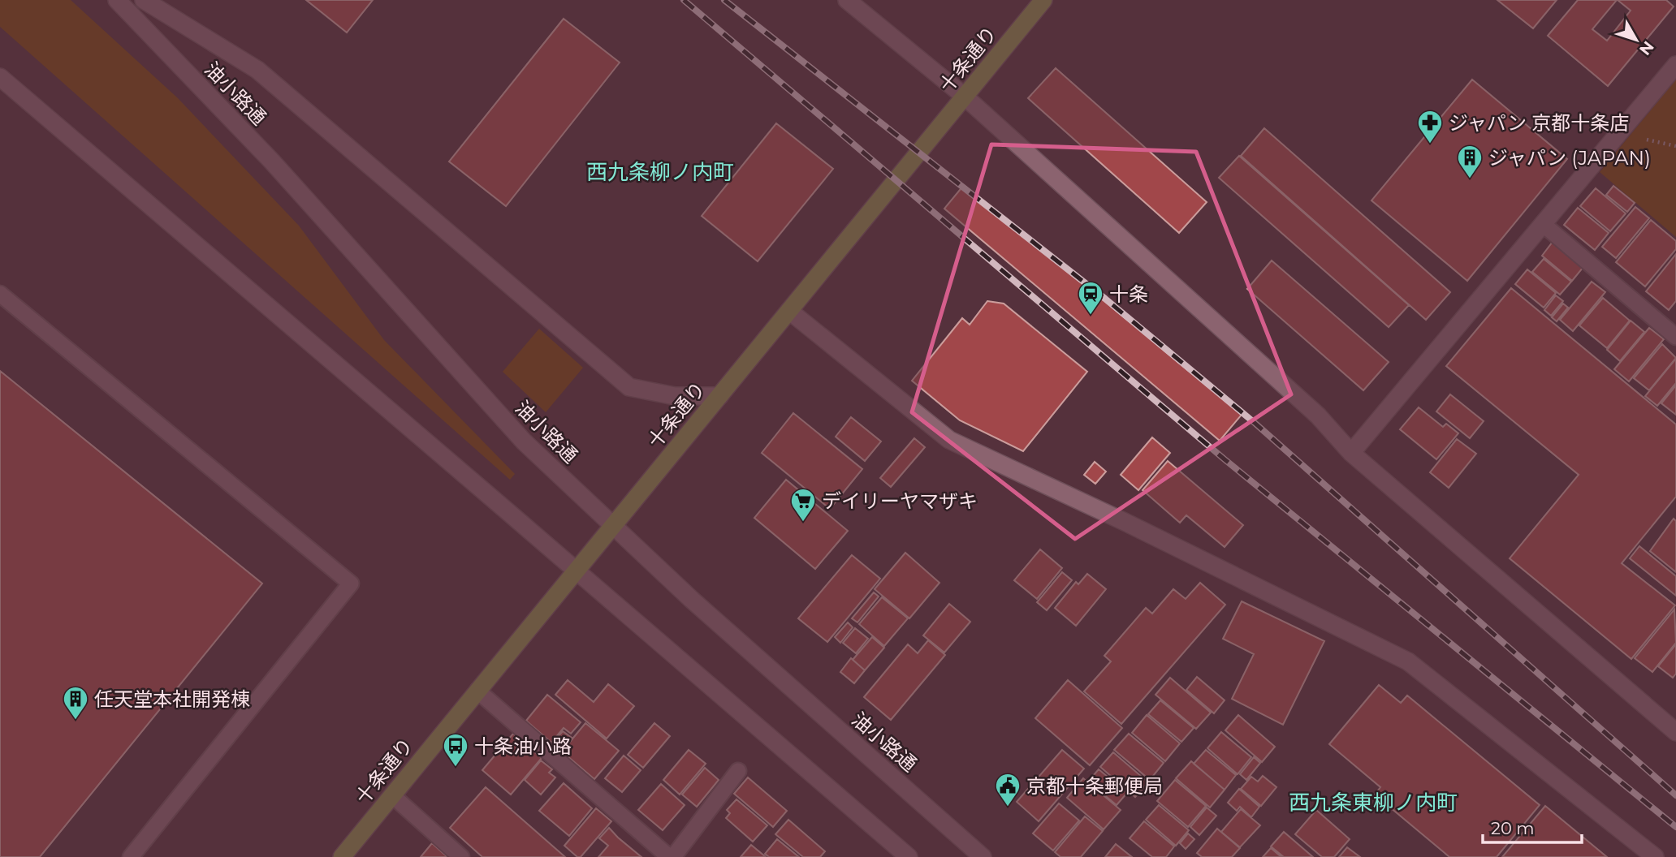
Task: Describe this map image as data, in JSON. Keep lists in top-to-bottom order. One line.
{"streets":{"main road":["十条通り"],"street":["油小路通"]},"crossings":[["十条通り","油小路通"]],"districts":["西九条柳ノ内町","西九条東柳ノ内町"],"places":{"pharmacy":["ジャパン 京都十条店"],"building":["ジャパン (JAPAN)","任天堂本社開発棟"],"station":["十条"],"supermarket":["デイリーヤマザキ"],"bus stop":["十条油小路"],"public building":["京都十条郵便局"]},"scale_bar":"20 m","north":"bottom right"}
